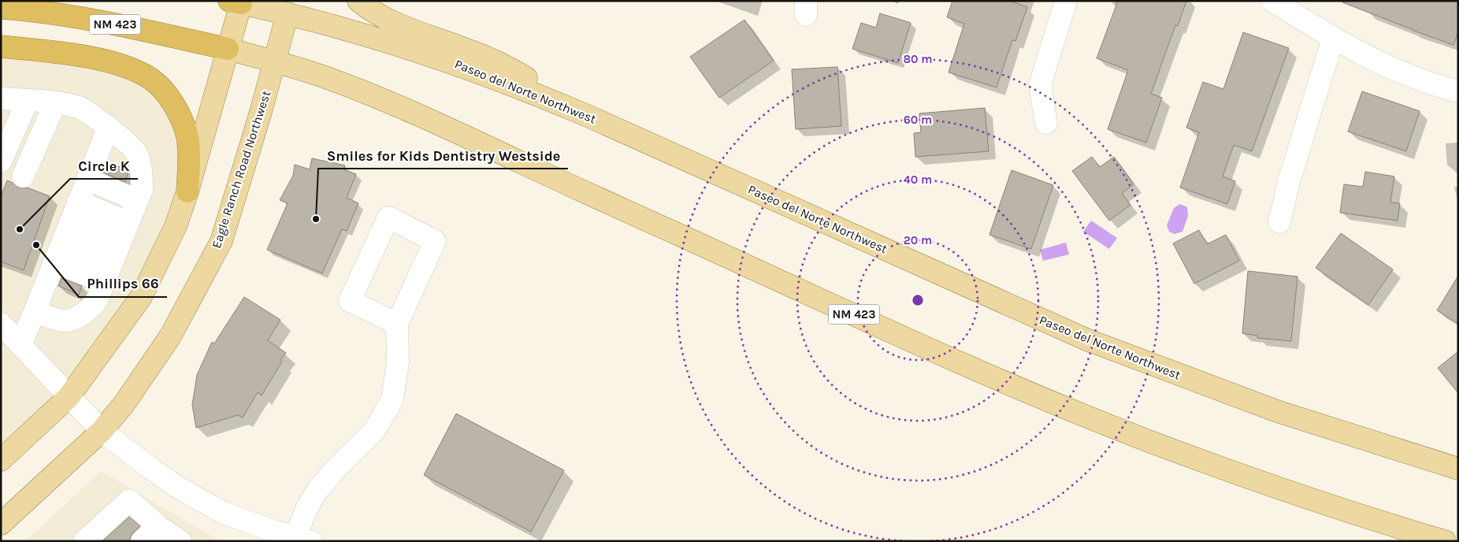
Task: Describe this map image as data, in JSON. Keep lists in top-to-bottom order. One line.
{"streets":{"highway":["NM 423"],"main road":["Paseo del Norte Northwest","Eagle Ranch Road Northwest"]},"crossings":[["NM 423","Eagle Ranch Road Northwest"],["Paseo del Norte Northwest","Eagle Ranch Road Northwest"]],"places":["Smiles for Kids Dentistry Westside","Circle K","Phillips 66"],"rings":["80 m","60 m","40 m","20 m"]}
